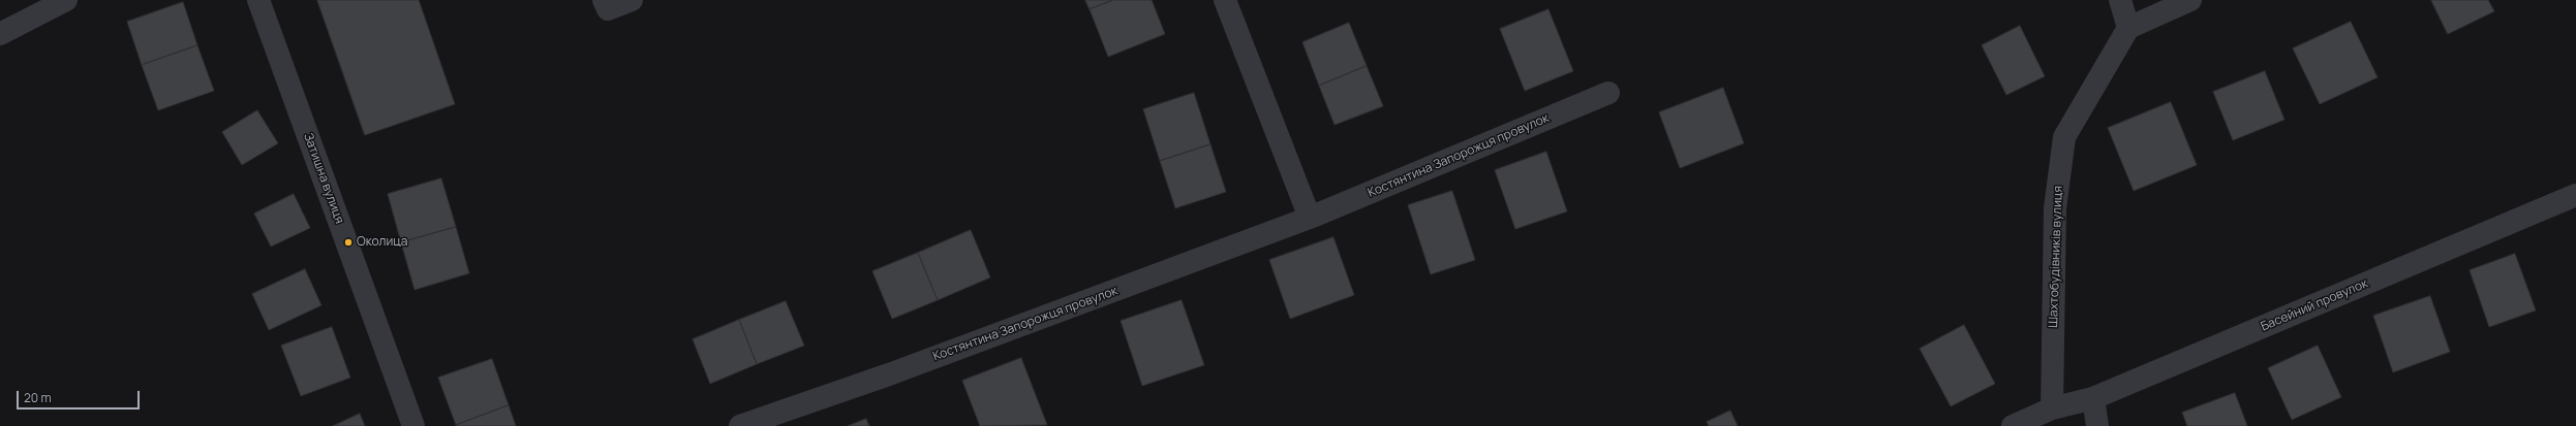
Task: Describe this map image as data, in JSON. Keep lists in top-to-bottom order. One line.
{"streets":{"street":["Костянтина Запорожця провулок","Затишна вулиця","Шахтобудівників вулиця","Басейний провулок"]},"crossings":[["Шахтобудівників вулиця","Басейний провулок"]],"places":["Околица"],"scale_bar":"20 m"}
